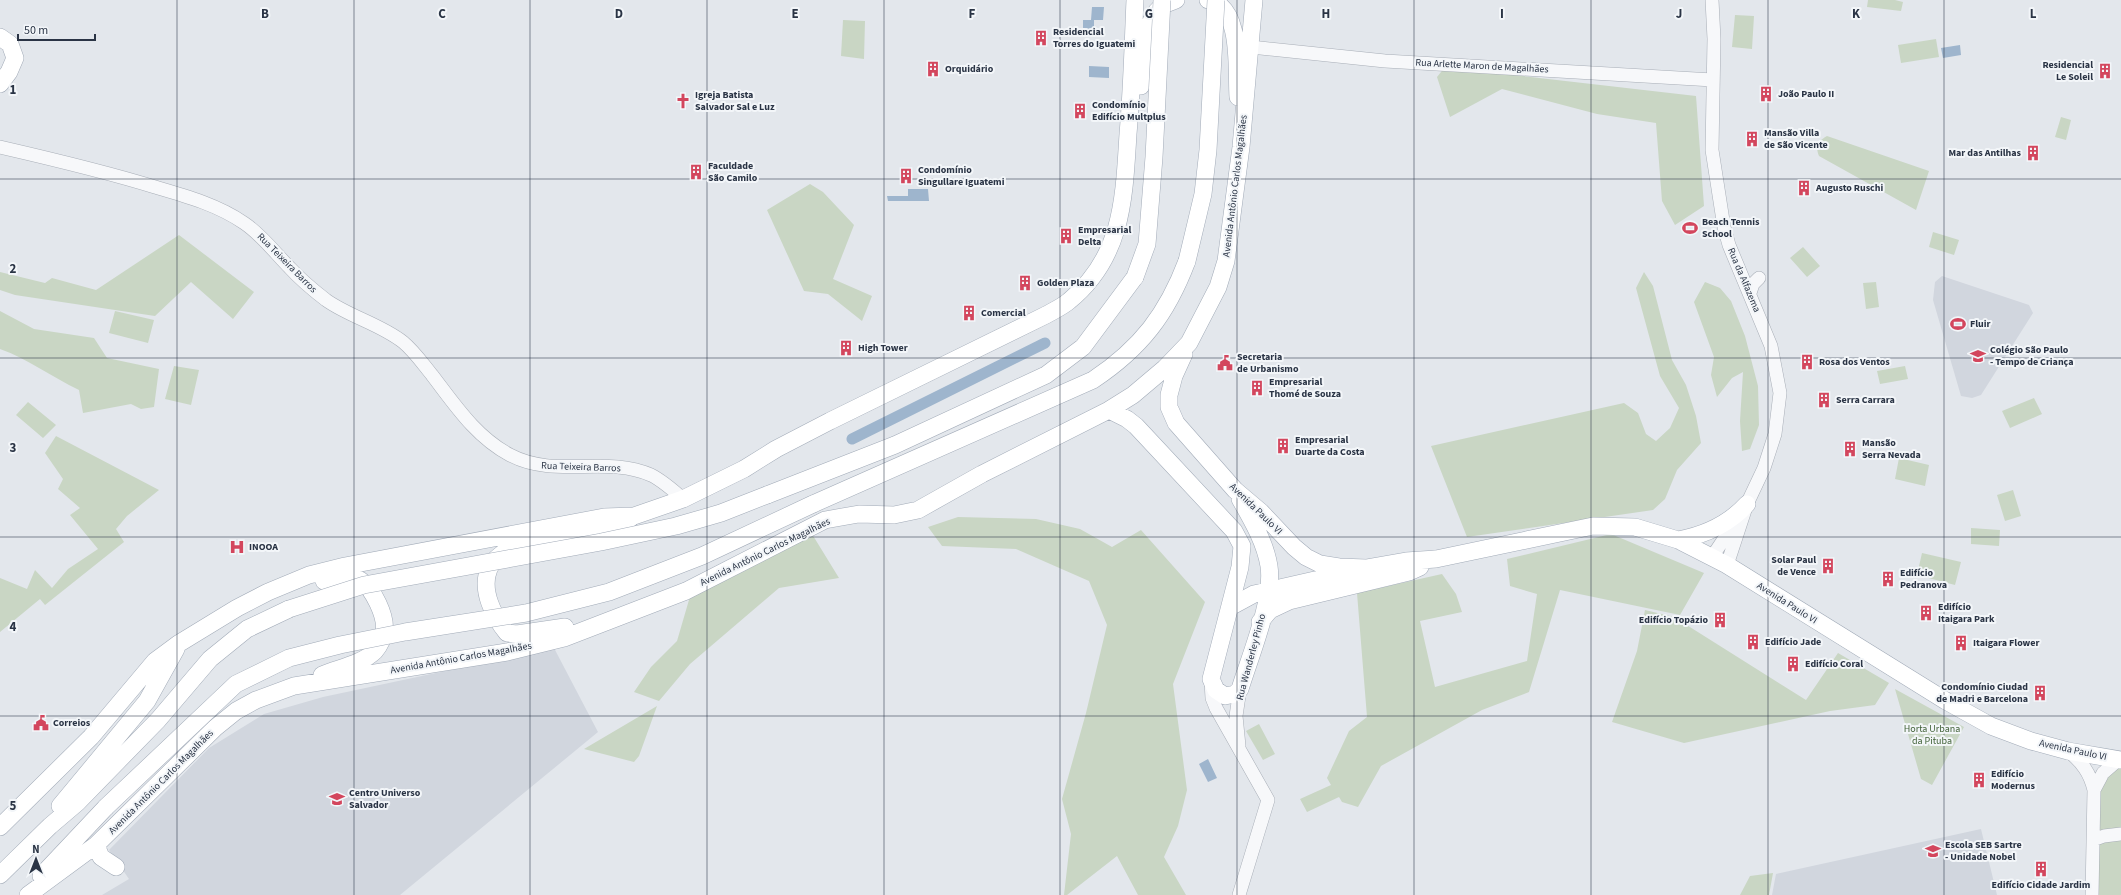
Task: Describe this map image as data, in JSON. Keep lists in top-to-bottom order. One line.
{"streets":{"main road":["Avenida Antônio Carlos Magalhães","Avenida Paulo VI","Rua Wanderley Pinho"],"street":["Rua Arlette Maron de Magalhães","Rua Teixeira Barros","Rua da Alfazema"]},"crossings":[["Rua Arlette Maron de Magalhães","Avenida Antônio Carlos Magalhães"],["Rua Arlette Maron de Magalhães","Rua da Alfazema"],["Avenida Antônio Carlos Magalhães","Avenida Paulo VI"],["Rua da Alfazema","Avenida Paulo VI"],["Avenida Paulo VI","Rua Wanderley Pinho"]],"parks":["Horta Urbana da Pituba"],"places":{"building":["Residencial Torres do Iguatemi","Orquidário","Residencial Le Soleil","João Paulo II","Condomínio Edifício Multplus","Mansão Villa de São Vicente","Mar das Antilhas","Faculdade São Camilo","Condomínio Singullare Iguatemi","Augusto Ruschi","Empresarial Delta","Golden Plaza","Comercial","High Tower","Rosa dos Ventos","Empresarial Thomé de Souza","Serra Carrara","Empresarial Duarte da Costa","Mansão Serra Nevada","Solar Paul de Vence","Edifício Pedranova","Edifício Itaigara Park","Edifício Topázio","Edifício Jade","Itaigara Flower","Edifício Coral","Condomínio Ciudad de Madri e Barcelona","Edifício Modernus","Edifício Cidade Jardim"],"church":["Igreja Batista Salvador Sal e Luz"],"sports":["Beach Tennis School","Fluir"],"school or university":["Colégio São Paulo - Tempo de Criança","Centro Universo Salvador","Escola SEB Sartre - Unidade Nobel"],"public building":["Secretaria de Urbanismo","Correios"],"hospital":["INOOA"]},"scale_bar":"50 m","north":"top","grid":{"columns":["B","C","D","E","F","G","H","I","J","K","L"],"rows":["1","2","3","4","5"]}}
